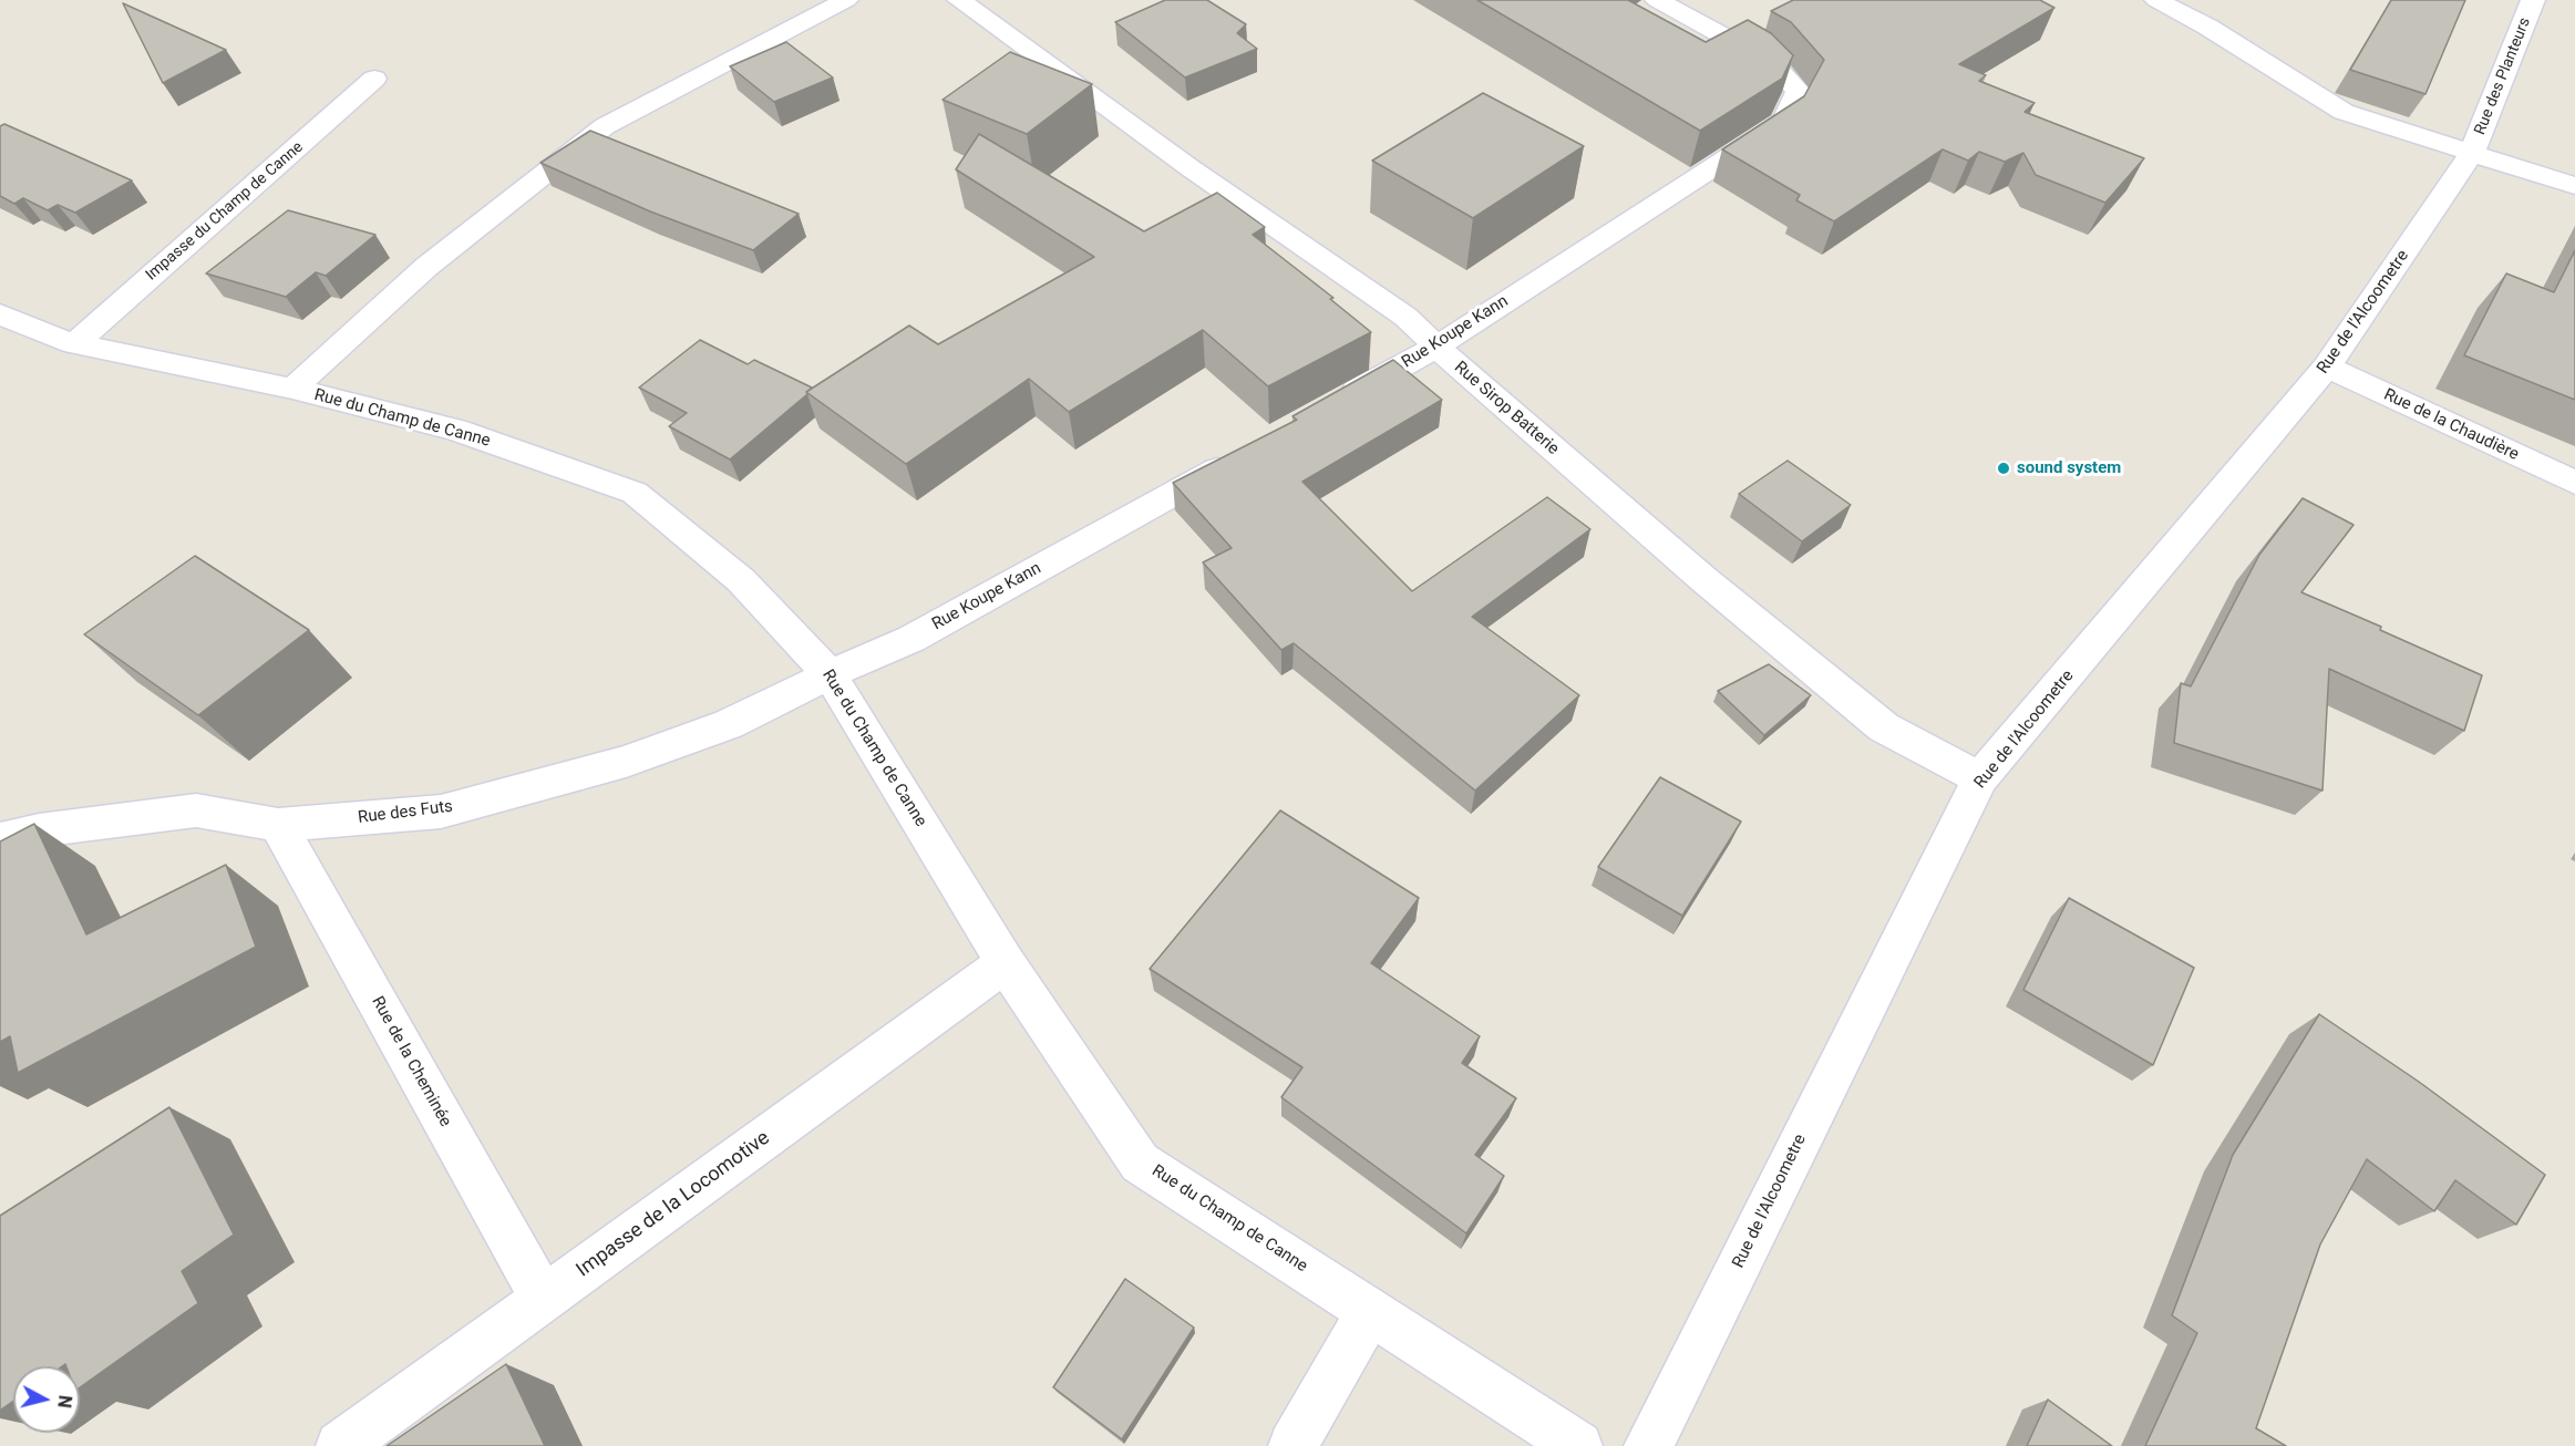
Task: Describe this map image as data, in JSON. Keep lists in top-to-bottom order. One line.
{"streets":{"street":["Rue des Planteurs","Impasse du Champ de Canne","Rue de l'Alcoometre","Rue Koupe Kann","Rue Sirop Batterie","Rue du Champ de Canne","Rue de la Chaudière","Rue des Futs","Rue de la Cheminée","Impasse de la Locomotive"]},"crossings":[["Rue des Planteurs","Rue de l'Alcoometre"],["Impasse du Champ de Canne","Rue du Champ de Canne"],["Rue de l'Alcoometre","Rue Sirop Batterie"],["Rue de l'Alcoometre","Rue de la Chaudière"],["Rue Koupe Kann","Rue Sirop Batterie"],["Rue Koupe Kann","Rue du Champ de Canne"],["Rue Koupe Kann","Rue des Futs"],["Rue du Champ de Canne","Rue des Futs"],["Rue du Champ de Canne","Impasse de la Locomotive"],["Rue des Futs","Rue de la Cheminée"],["Rue de la Cheminée","Impasse de la Locomotive"]],"places":["sound system"],"north":"right"}
